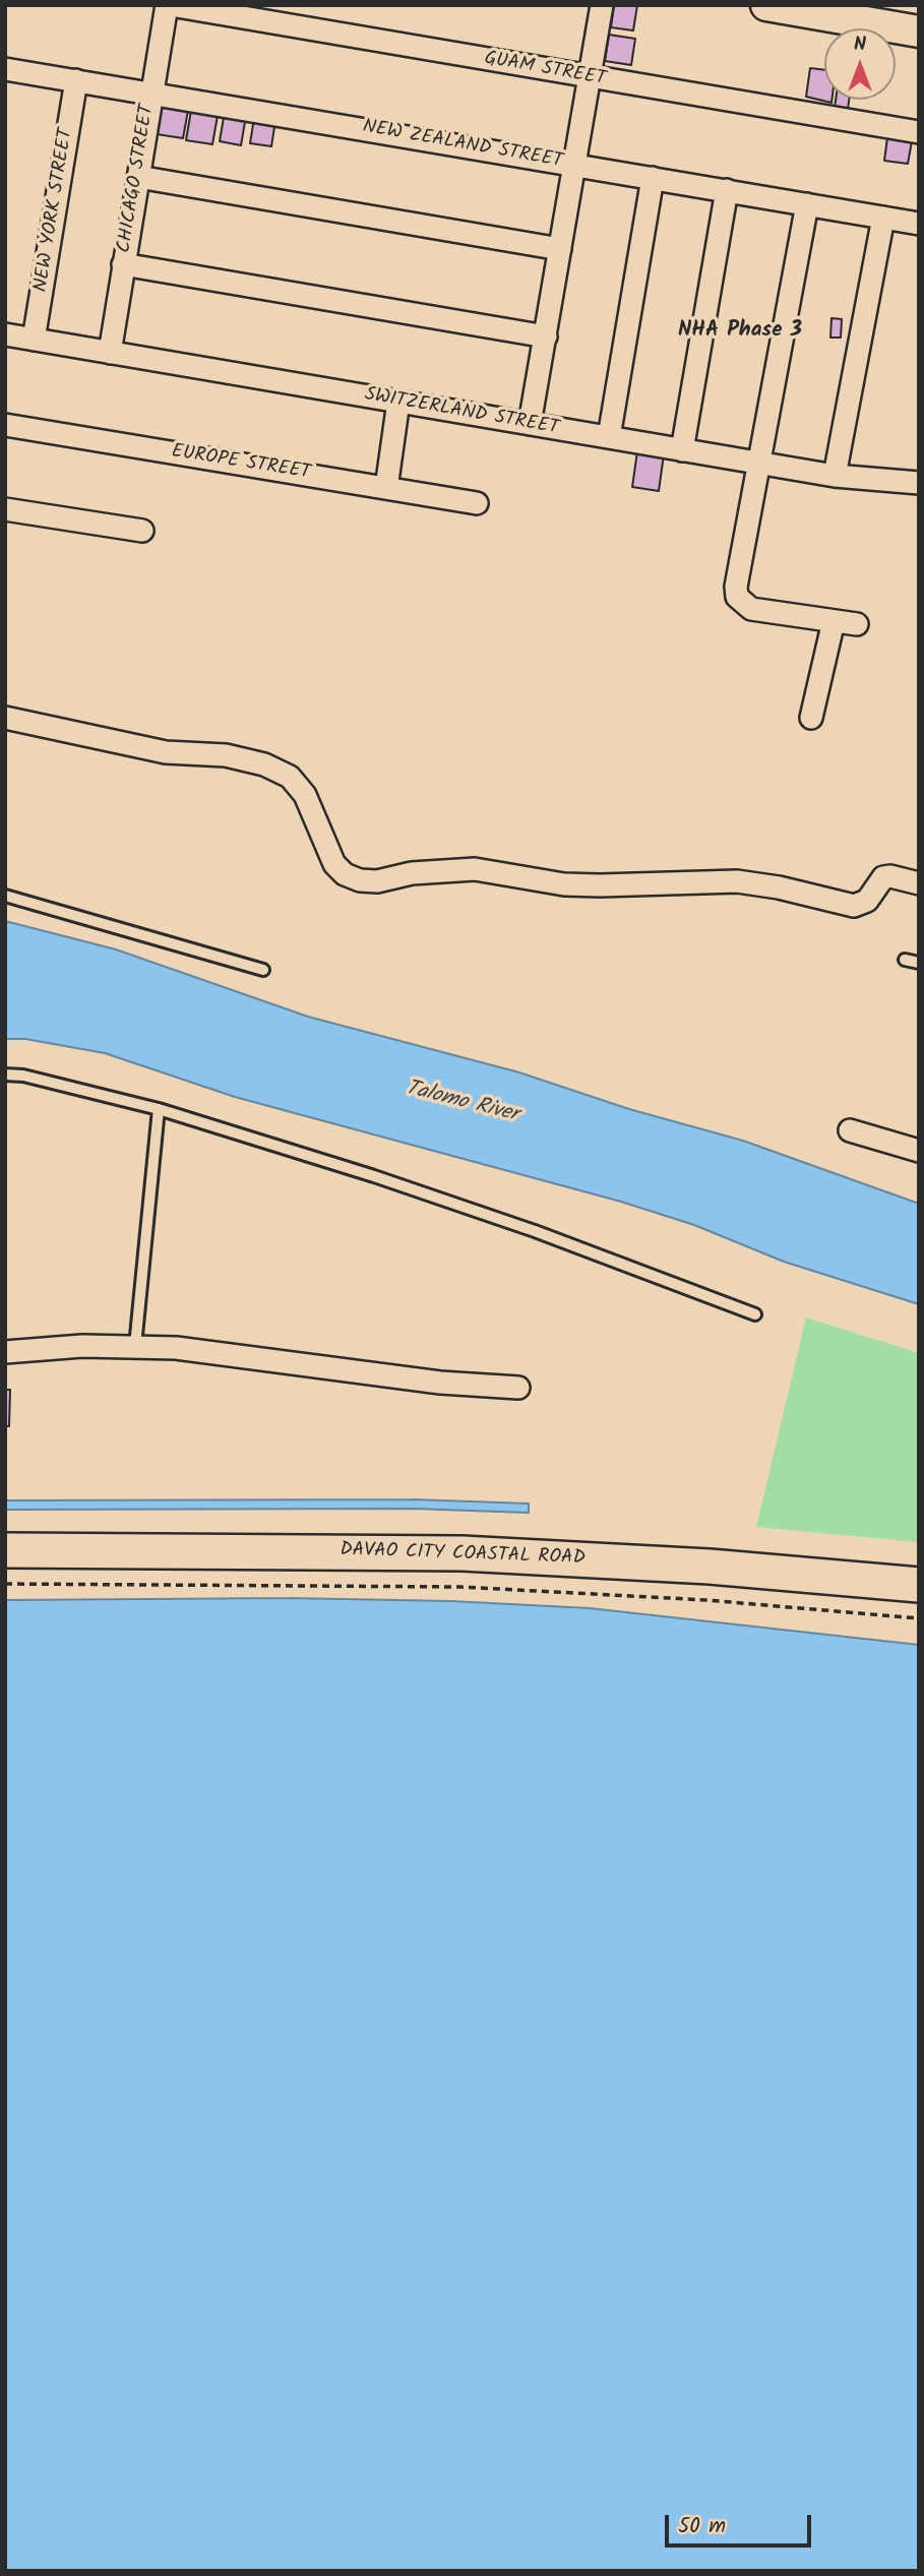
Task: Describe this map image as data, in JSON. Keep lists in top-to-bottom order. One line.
{"streets":{"main road":["DAVAO CITY COASTAL ROAD"],"street":["GUAM STREET","NEW ZEALAND STREET","CHICAGO STREET","NEW YORK STREET","SWITZERLAND STREET","EUROPE STREET"]},"crossings":[["GUAM STREET","CHICAGO STREET"],["NEW ZEALAND STREET","CHICAGO STREET"],["NEW ZEALAND STREET","NEW YORK STREET"],["CHICAGO STREET","SWITZERLAND STREET"],["NEW YORK STREET","SWITZERLAND STREET"]],"districts":["NHA Phase 3"],"water":["Talomo River"],"scale_bar":"50 m","north":"top"}
